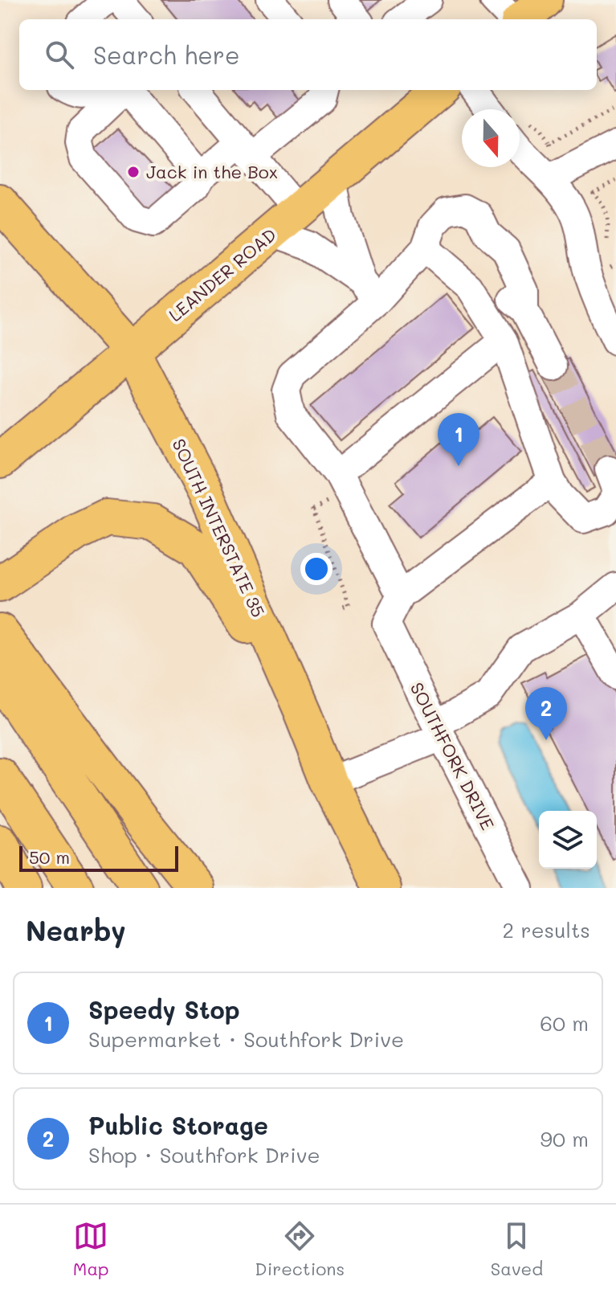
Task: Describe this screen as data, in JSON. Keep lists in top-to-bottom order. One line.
{"streets":{"main road":["LEANDER ROAD","SOUTH INTERSTATE 35"],"street":["SOUTHFORK DRIVE"]},"crossings":[["LEANDER ROAD","SOUTH INTERSTATE 35"]],"places":["Jack in the Box"],"scale_bar":"50 m","north":"bottom","page":{"search":"Search here","pins":["1","2"],"scale":"50 m","heading":["Nearby","2 results"],"list":[{"mark":"1","name":"Speedy Stop","note":"Supermarket · Southfork Drive","value":"60 m"},{"mark":"2","name":"Public Storage","note":"Shop · Southfork Drive","value":"90 m"}],"nav":["Map","Directions","Saved"]}}
